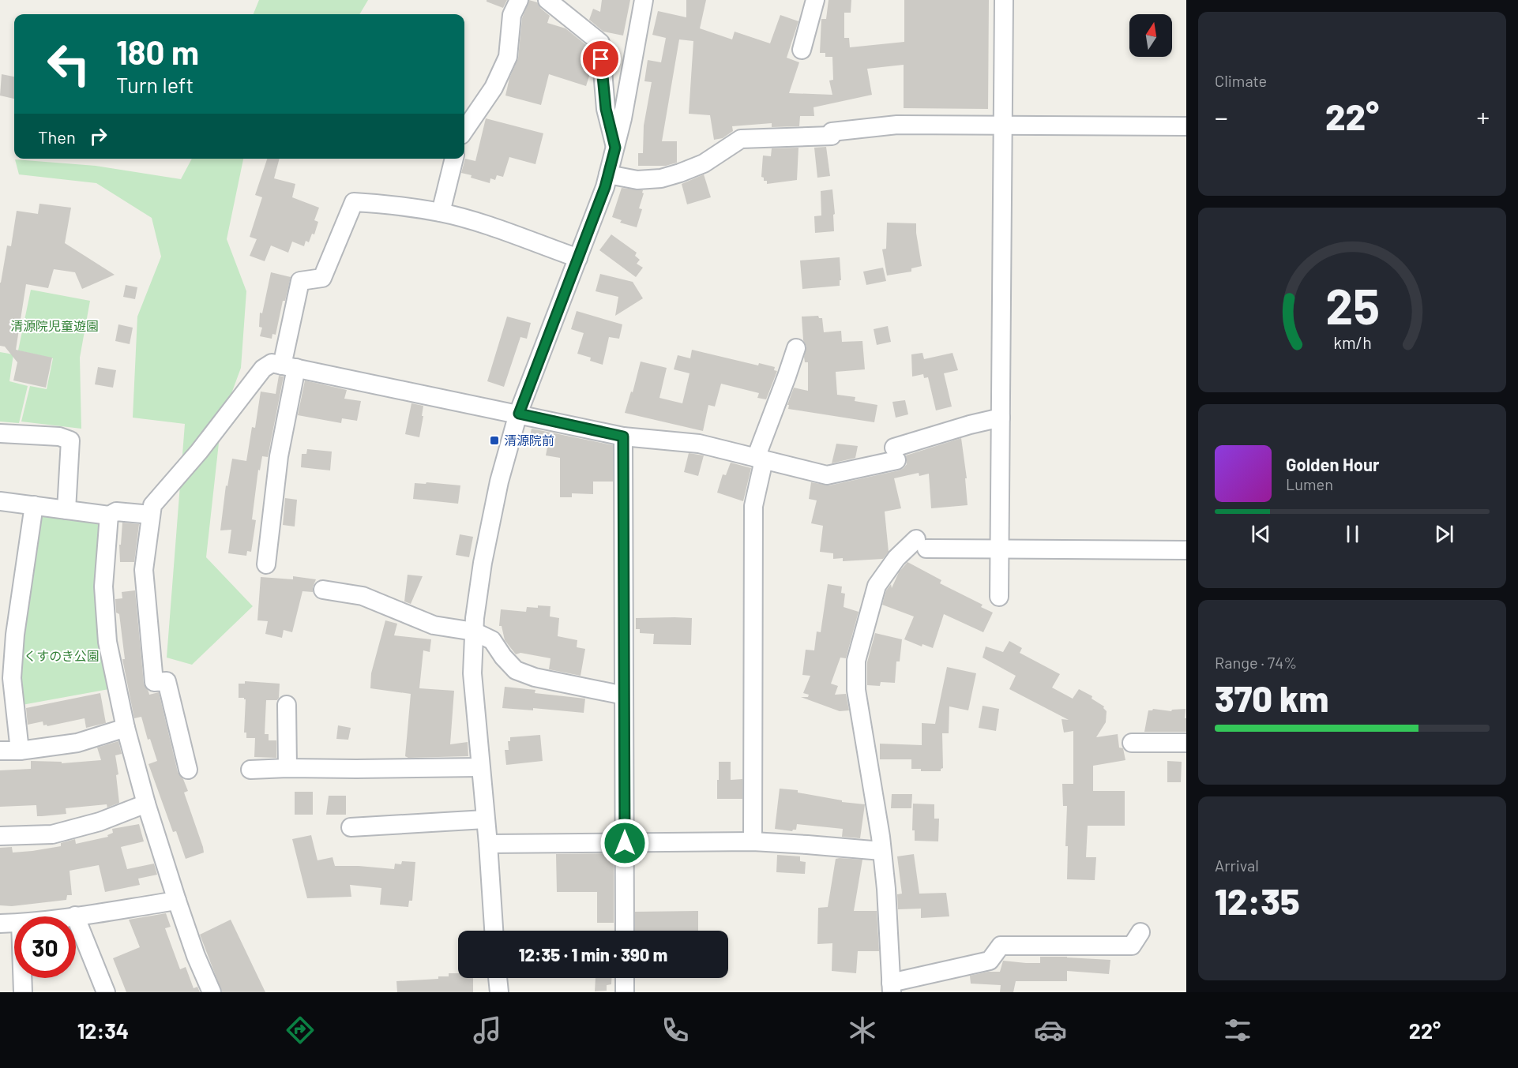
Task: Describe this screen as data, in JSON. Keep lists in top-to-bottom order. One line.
{"parks":["清源院児童遊園","くすのき公園"],"places":{"transit":["清源院前"]},"north":"top","page":{"tile":["Climate",["Range · 74%","370 km"],["Arrival","12:35"]],"turn":["180 m","Turn left"],"heat":["−","22°","+"],"then":"Then","song":["Golden Hour","Lumen"],"limit":"30","trip":"12:35 · 1 min · 390 m","tabs":["12:34","22°"],"gauge":["25","km/h"]}}
